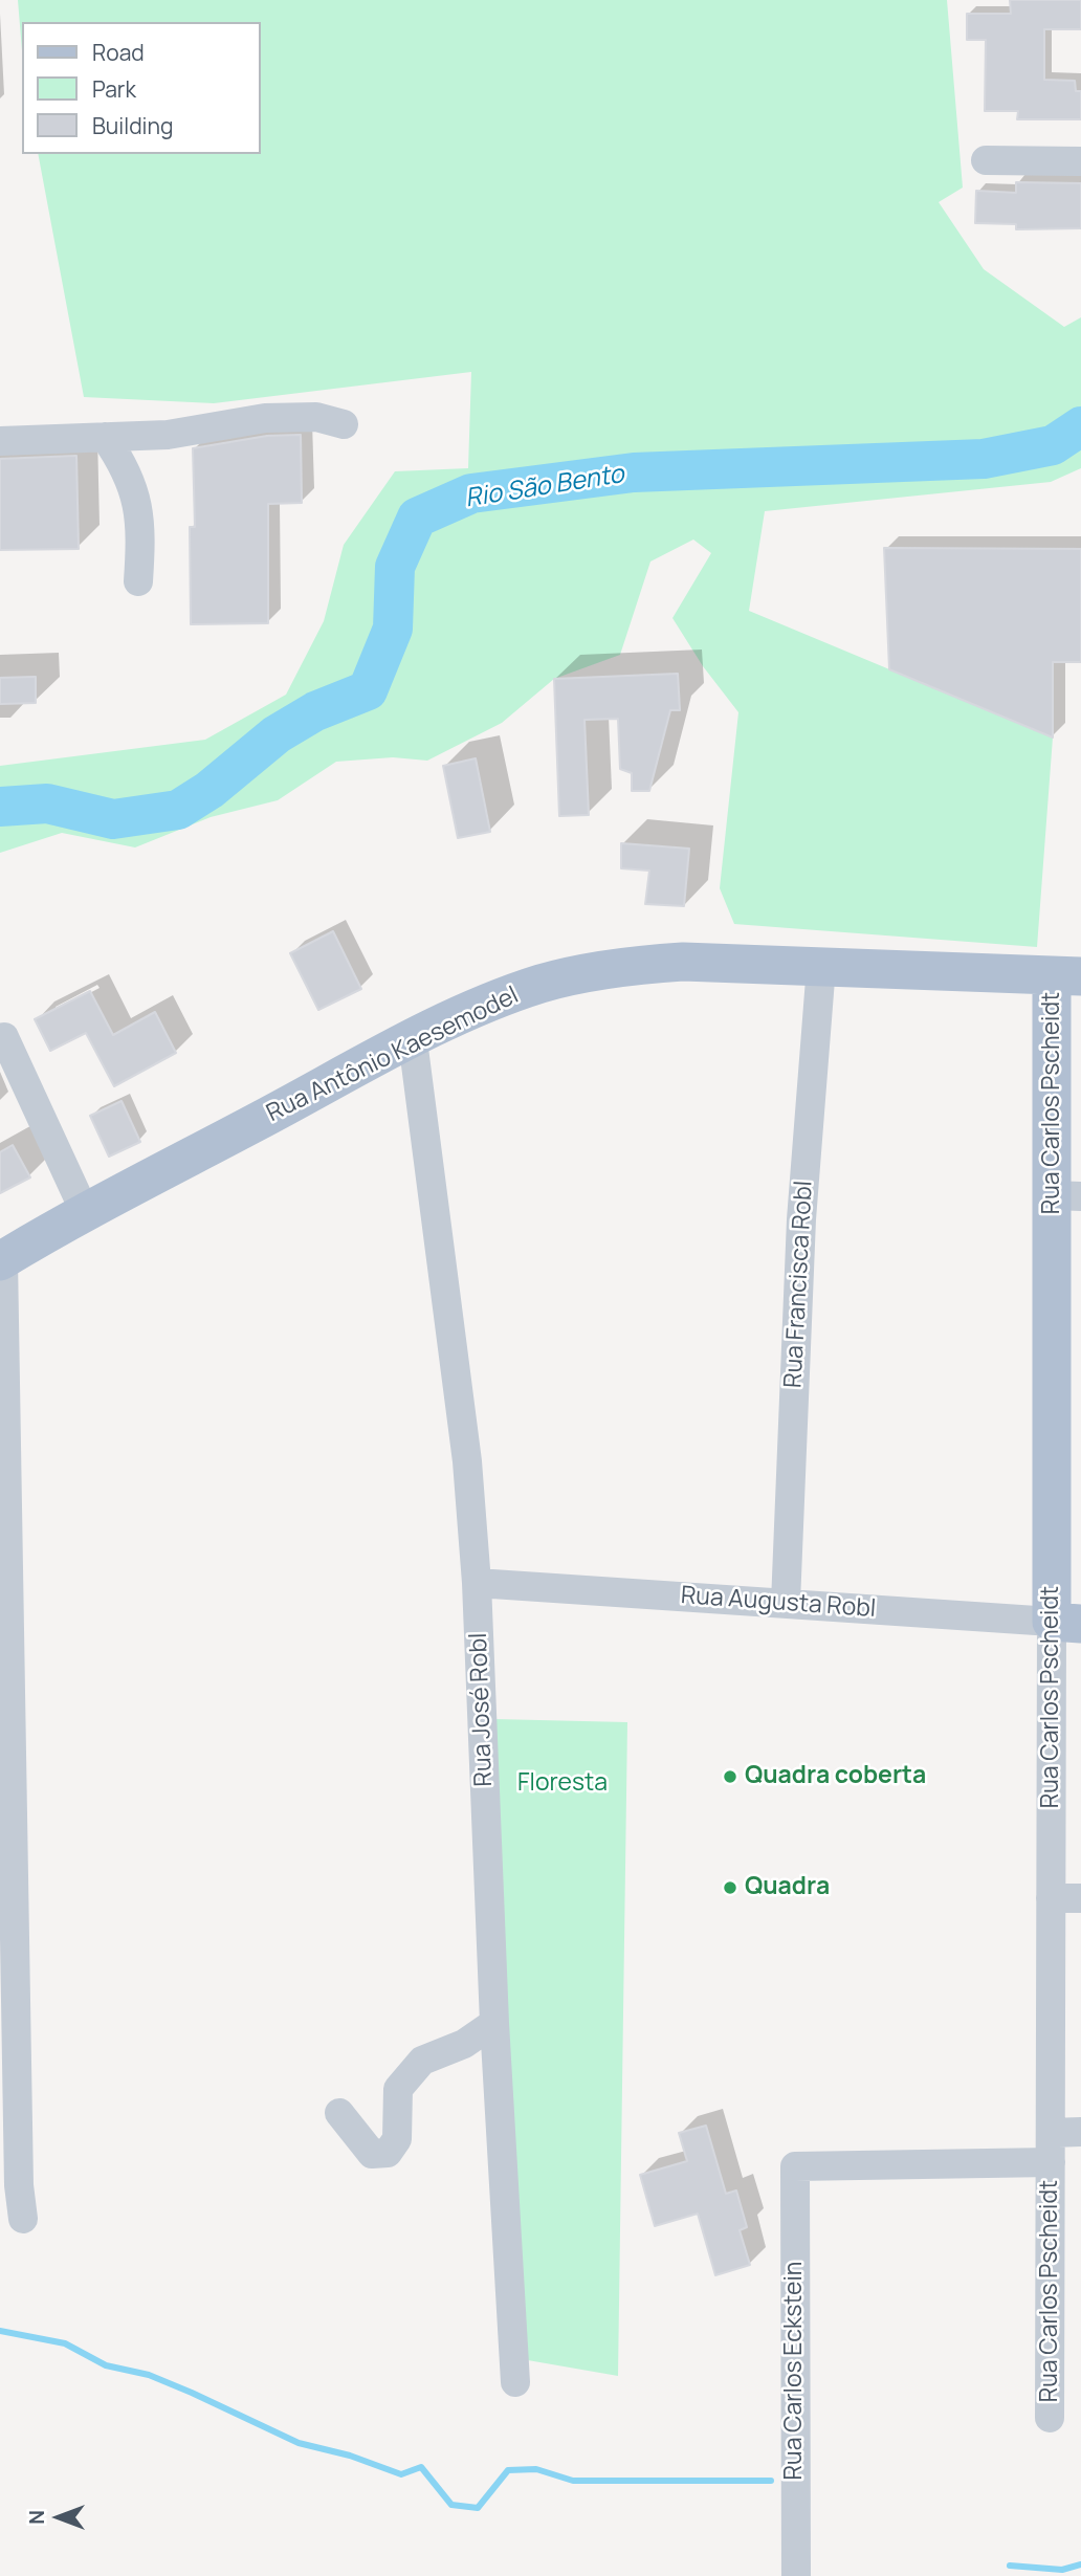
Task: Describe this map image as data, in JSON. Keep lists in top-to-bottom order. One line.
{"streets":{"main road":["Rua Antônio Kaesemodel","Rua Carlos Pscheidt"],"street":["Rua Francisca Robl","Rua Augusta Robl","Rua José Robl","Rua Carlos Eckstein"]},"crossings":[["Rua Antônio Kaesemodel","Rua Carlos Pscheidt"],["Rua Antônio Kaesemodel","Rua Francisca Robl"],["Rua Antônio Kaesemodel","Rua José Robl"],["Rua Carlos Pscheidt","Rua Augusta Robl"],["Rua Carlos Pscheidt","Rua Carlos Eckstein"],["Rua Francisca Robl","Rua Augusta Robl"],["Rua Augusta Robl","Rua José Robl"]],"water":["Rio São Bento"],"parks":["Floresta"],"places":["Quadra coberta","Quadra"],"legend":["Road","Park","Building"],"north":"left"}
